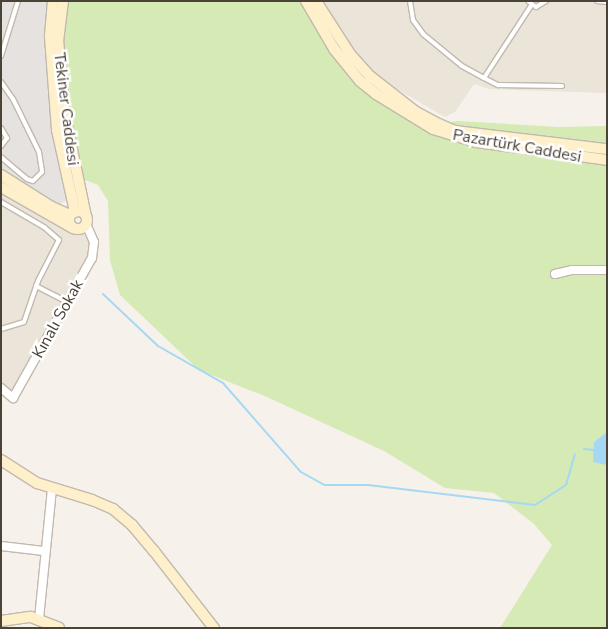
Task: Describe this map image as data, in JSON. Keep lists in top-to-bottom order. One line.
{"streets":{"street":["Tekiner Caddesi","Pazartürk Caddesi","Kınalı Sokak"]},"crossings":[["Tekiner Caddesi","Kınalı Sokak"]]}
